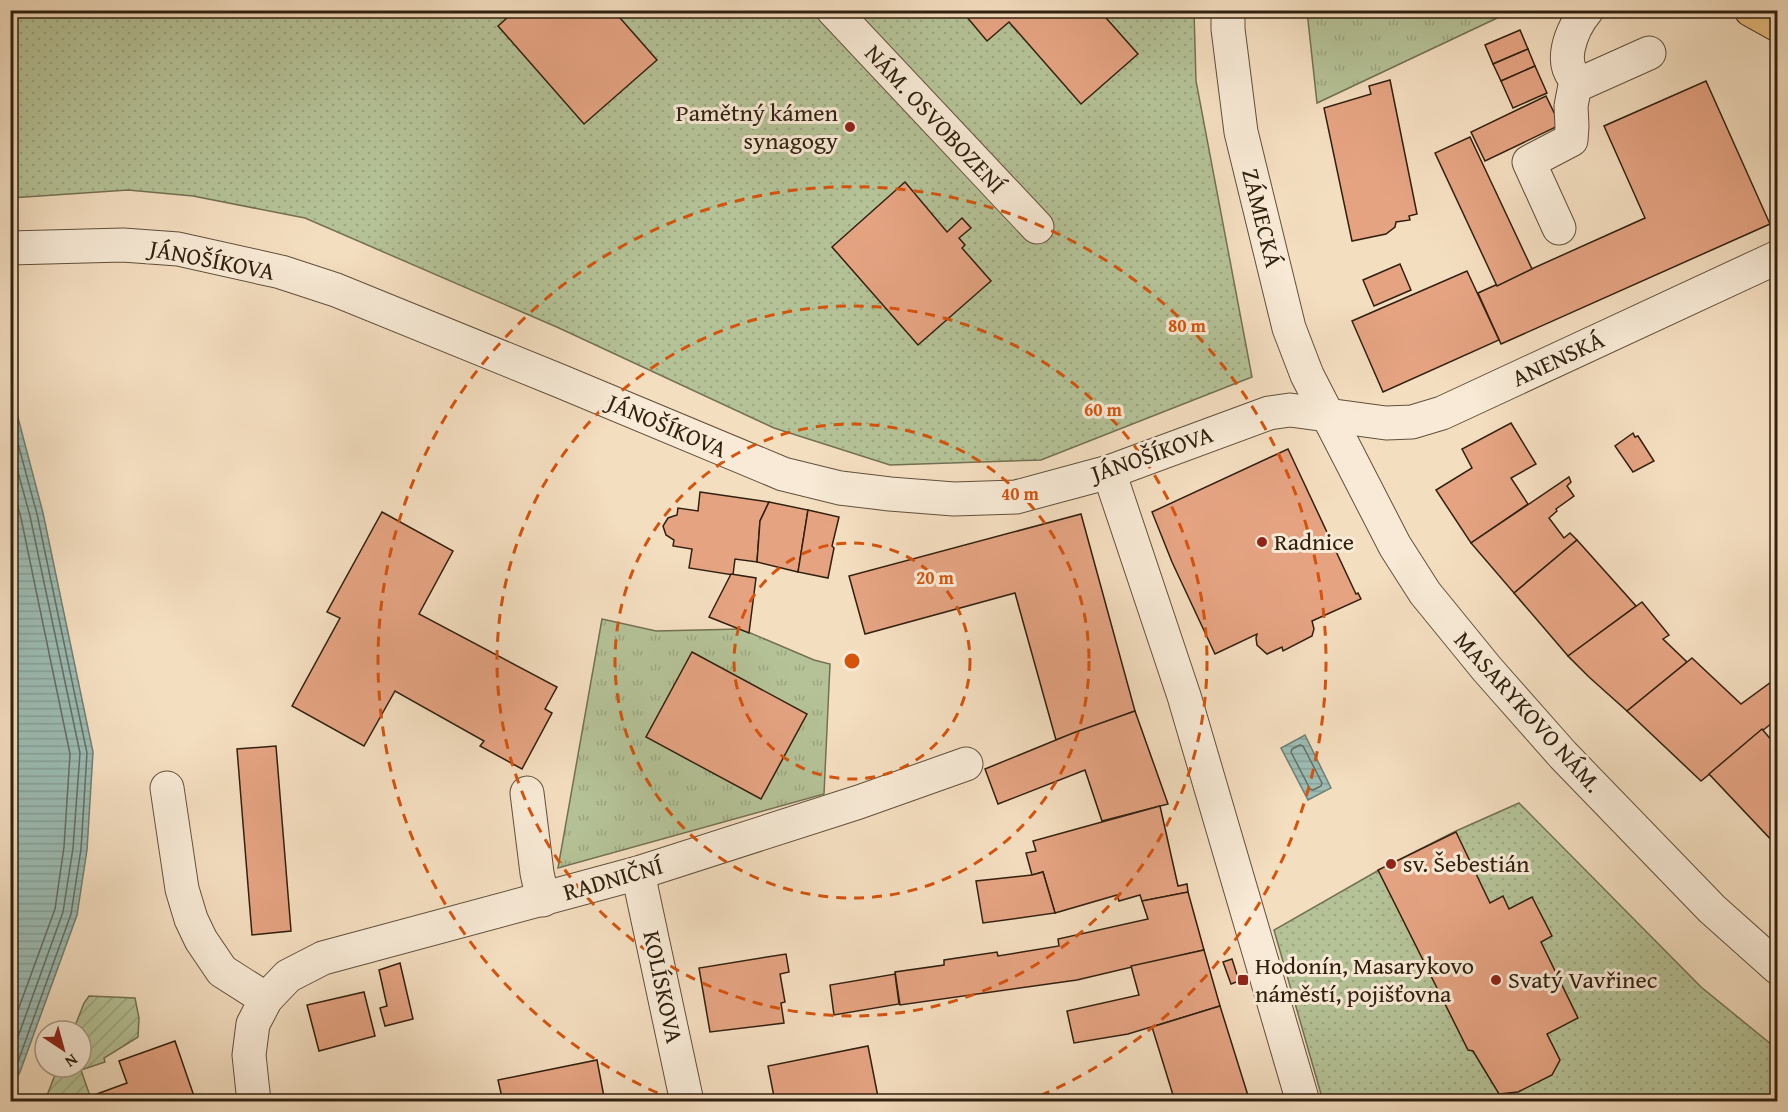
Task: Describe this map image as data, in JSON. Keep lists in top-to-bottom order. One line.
{"streets":{"street":["NÁM. OSVOBOZENÍ","ZÁMECKÁ","JÁNOŠÍKOVA","ANENSKÁ","MASARYKOVO NÁM.","RADNIČNÍ","KOLÍSKOVA"]},"crossings":[["ZÁMECKÁ","JÁNOŠÍKOVA"],["ZÁMECKÁ","ANENSKÁ"],["ZÁMECKÁ","MASARYKOVO NÁM."],["JÁNOŠÍKOVA","ANENSKÁ"],["JÁNOŠÍKOVA","MASARYKOVO NÁM."],["ANENSKÁ","MASARYKOVO NÁM."],["RADNIČNÍ","KOLÍSKOVA"]],"places":{"other":["Pamětný kámen synagogy","Radnice","sv. Šebestián","Svatý Vavřinec"],"transit":["Hodonín, Masarykovo náměstí, pojišťovna"]},"north":"bottom right","rings":["80 m","60 m","40 m","20 m"]}
